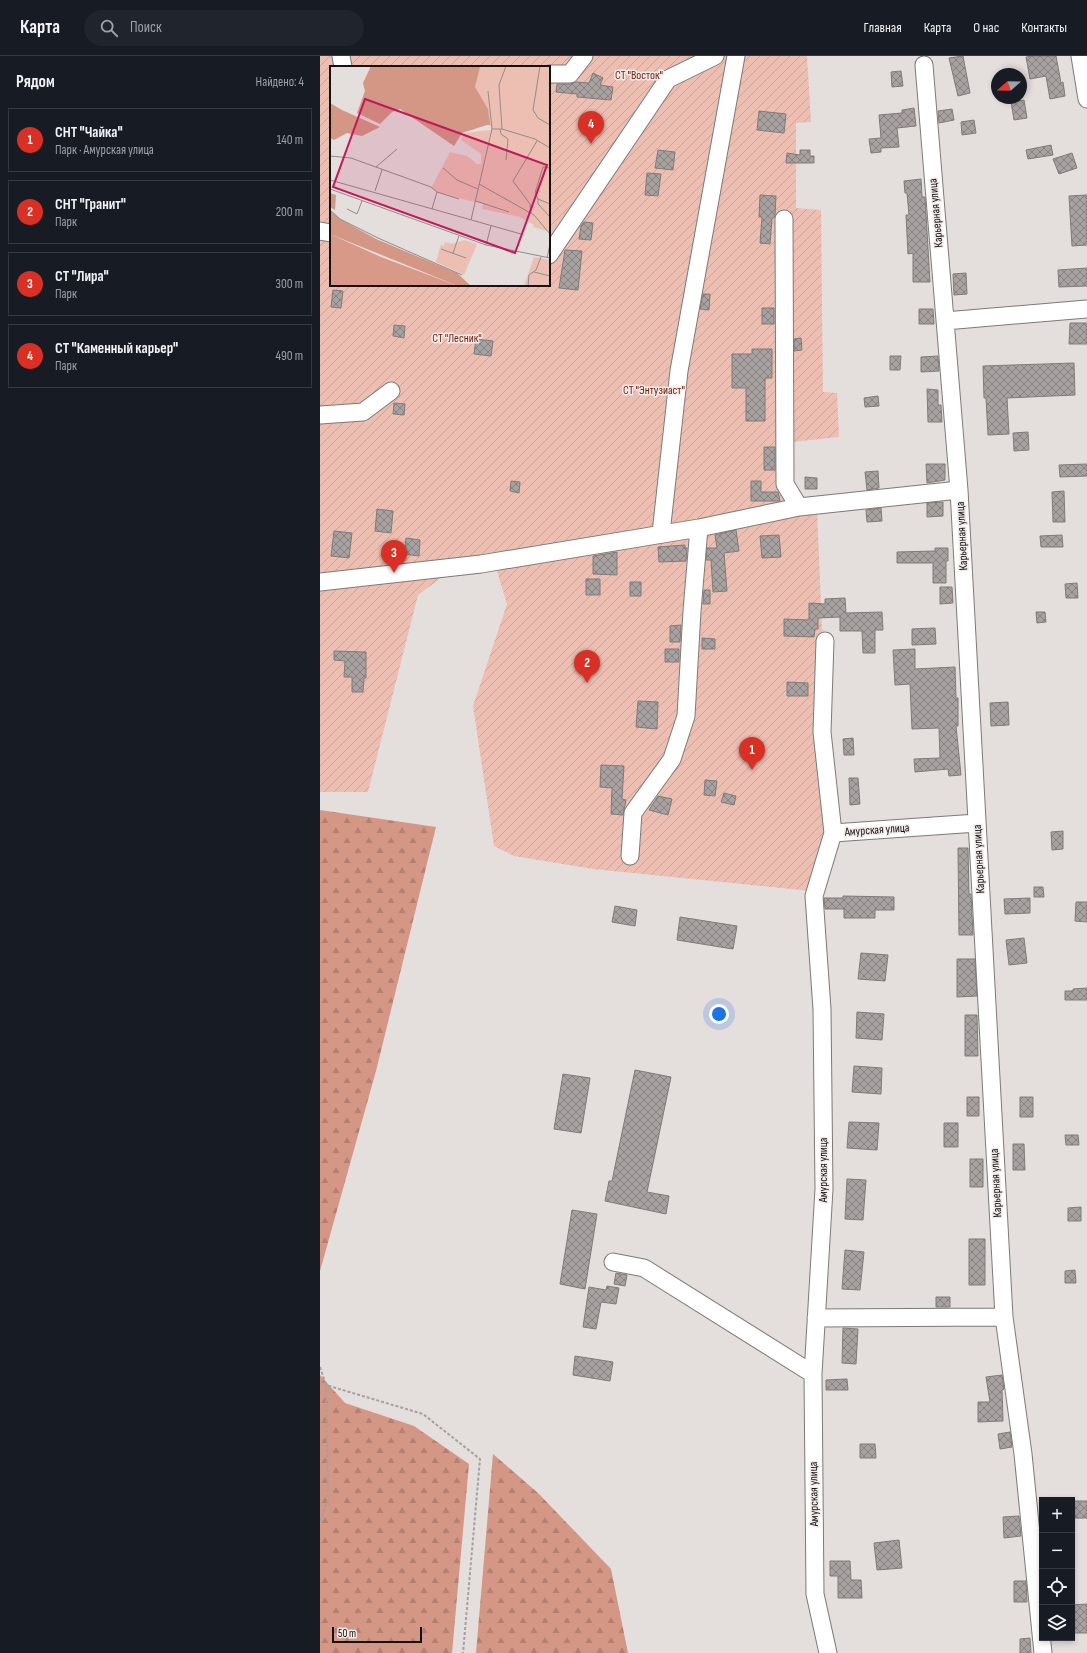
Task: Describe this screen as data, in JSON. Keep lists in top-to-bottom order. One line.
{"streets":{"street":["Карьерная улица","Амурская улица"]},"crossings":[["Карьерная улица","Амурская улица"]],"parks":["СТ \"Восток\"","СТ \"Лесник\"","СТ \"Энтузиаст\""],"scale_bar":"50 m","north":"left","page":{"header":"Карта","search":"Поиск","nav":["Главная","Карта","О нас","Контакты"],"heading":["Рядом","Найдено: 4"],"list":[{"mark":"1","name":"СНТ \"Чайка\"","note":"Парк · Амурская улица","value":"140 m"},{"mark":"2","name":"СНТ \"Гранит\"","note":"Парк","value":"200 m"},{"mark":"3","name":"СТ \"Лира\"","note":"Парк","value":"300 m"},{"mark":"4","name":"СТ \"Каменный карьер\"","note":"Парк","value":"490 m"}],"pins":["4","3","2","1"],"map_buttons":["+","−"],"scale":"50 m"}}
